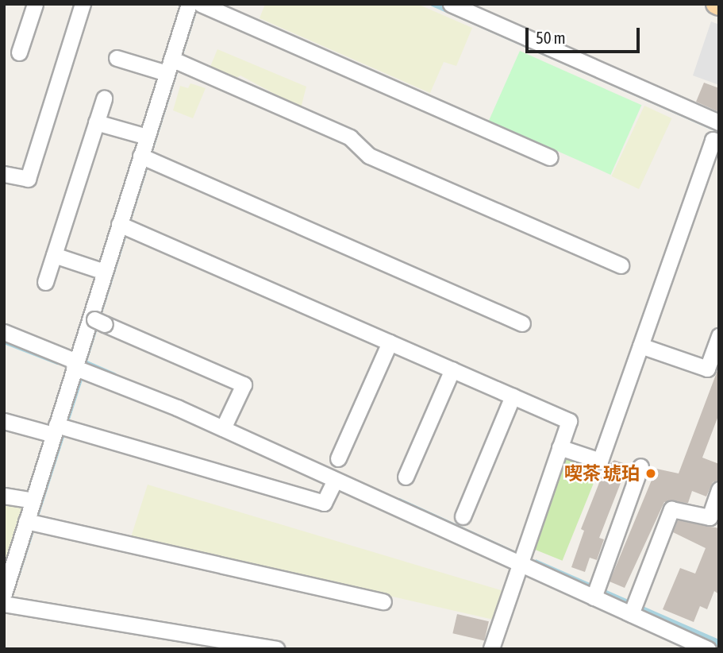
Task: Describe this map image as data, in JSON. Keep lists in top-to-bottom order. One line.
{"places":["喫茶 琥珀"],"scale_bar":"50 m"}
